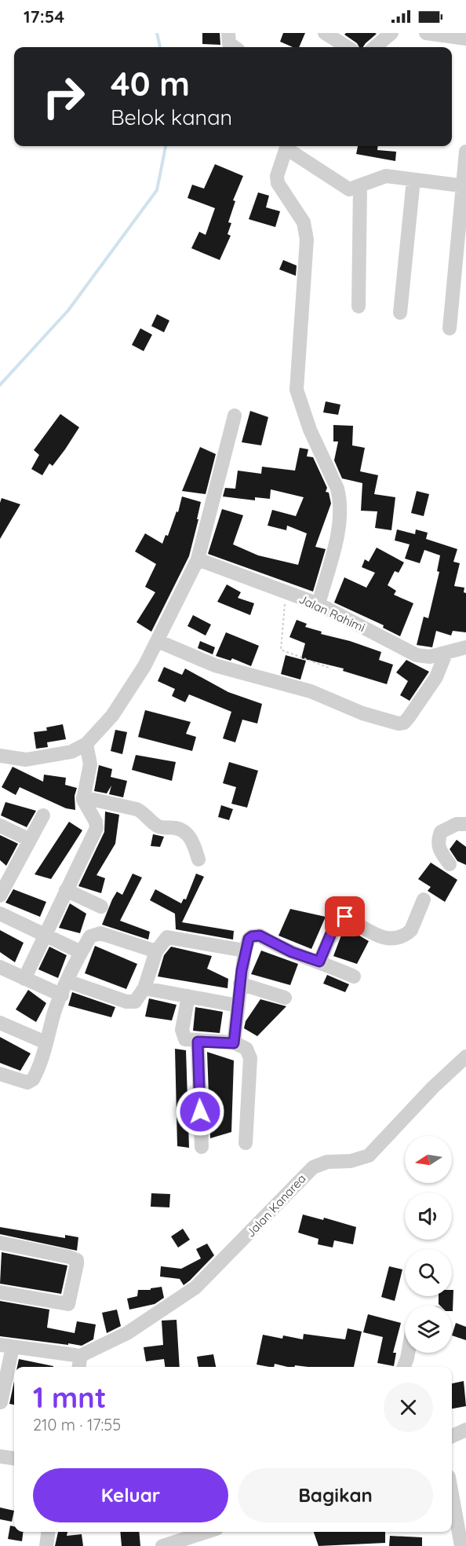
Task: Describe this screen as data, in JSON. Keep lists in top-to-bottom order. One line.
{"streets":{"street":["Jalan Rahimi","Jalan Kanarea"]},"north":"left","page":{"status":"17:54","turn":["40 m","Belok kanan"],"heading":["1 mnt","210 m · 17:55"],"buttons":["Keluar","Bagikan"]}}
